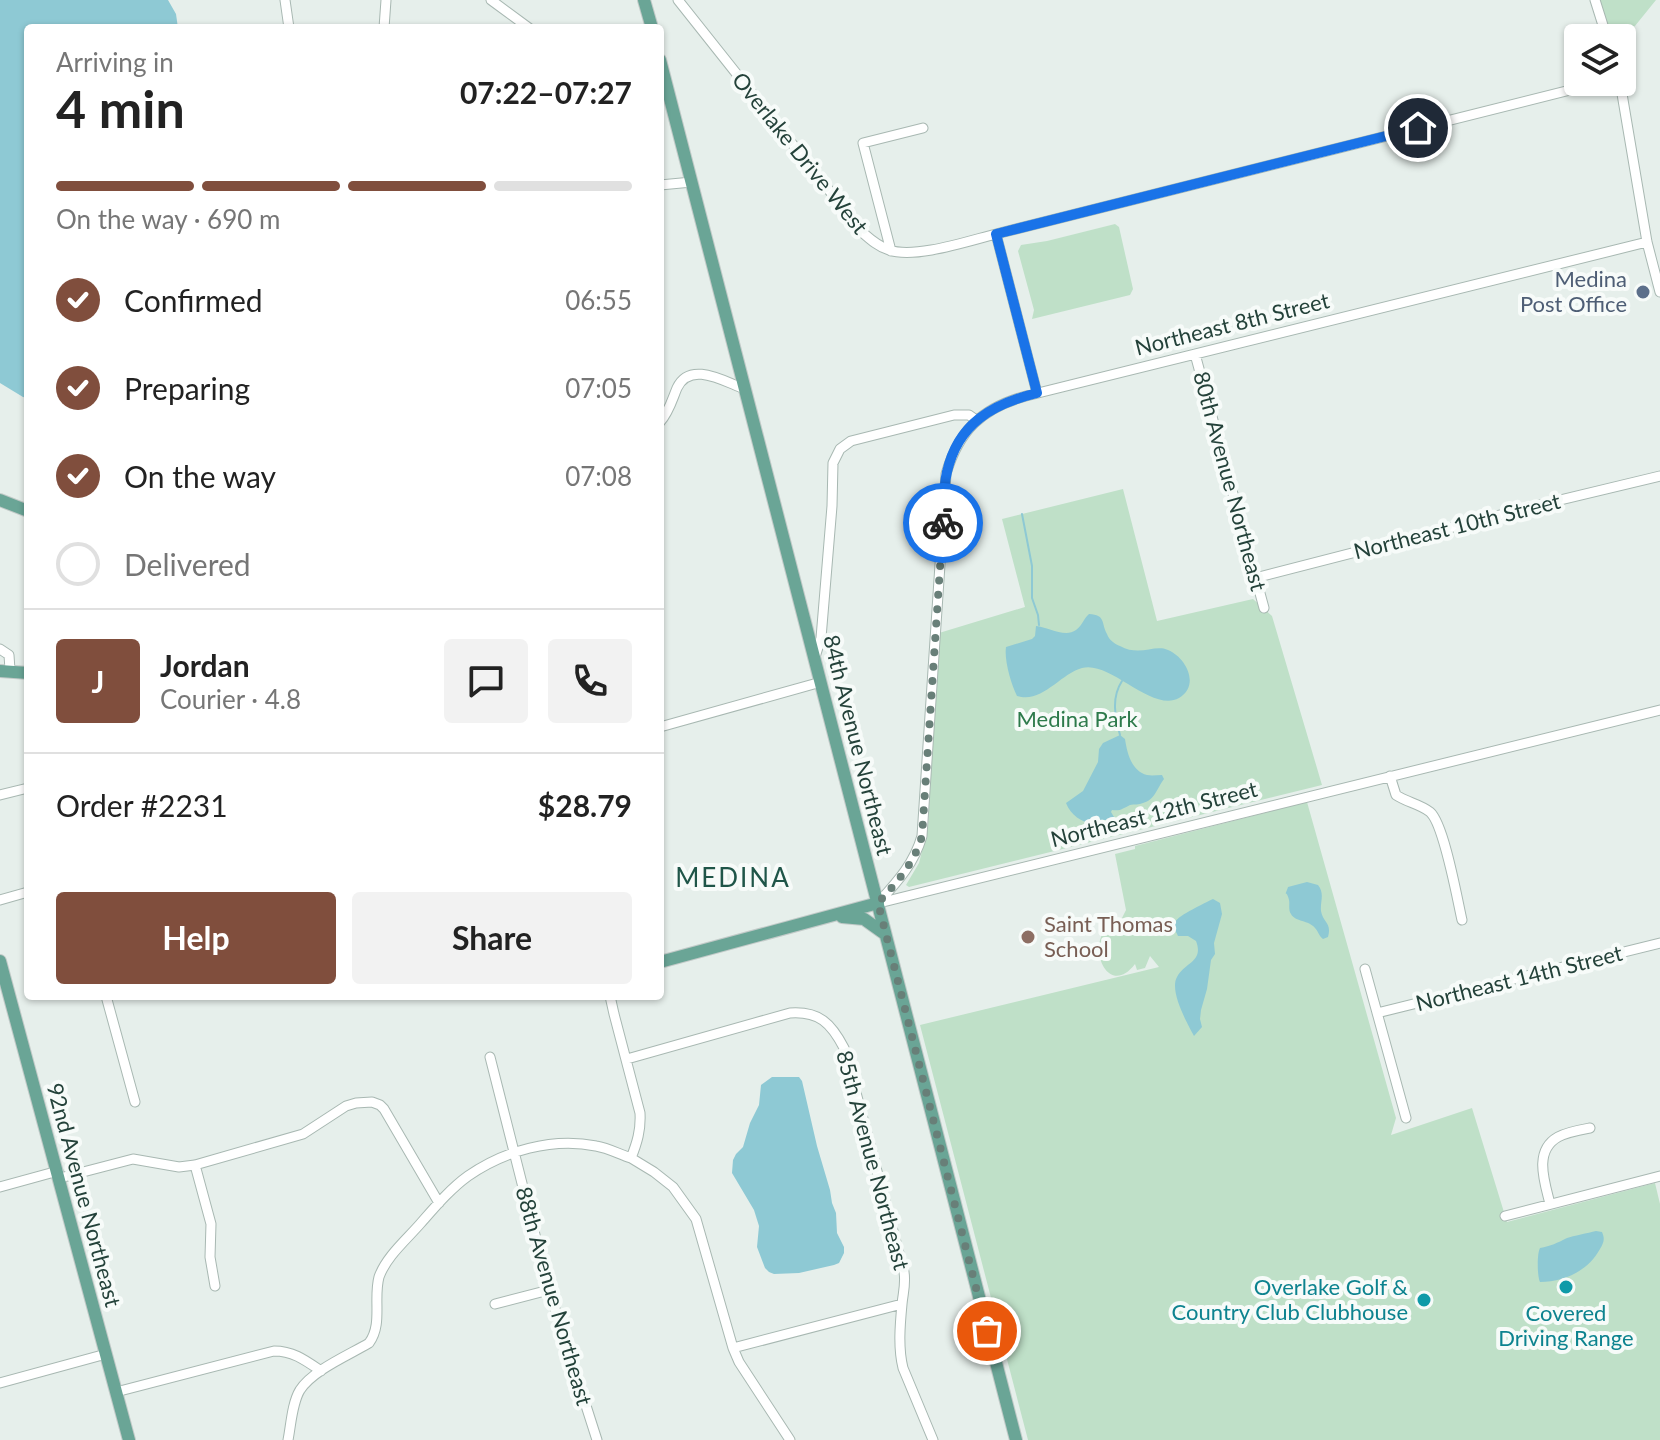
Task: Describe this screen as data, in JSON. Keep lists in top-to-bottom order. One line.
{"streets":{"main road":["84th Avenue Northeast","Northeast 12th Street","92nd Avenue Northeast"],"street":["Overlake Drive West","Northeast 8th Street","80th Avenue Northeast","Northeast 10th Street","Northeast 14th Street","85th Avenue Northeast","88th Avenue Northeast"]},"crossings":[["Northeast 8th Street","80th Avenue Northeast"],["80th Avenue Northeast","Northeast 10th Street"],["84th Avenue Northeast","Northeast 12th Street"]],"districts":["MEDINA"],"parks":["Medina Park"],"places":["Medina Post Office","Saint Thomas School","Covered Driving Range","Overlake Golf & Country Club Clubhouse"],"page":{"heading":["4 min","Arriving in","07:22–07:27"],"panel":["Jordan","Courier · 4.8","Order #2231","$28.79"],"bar":"On the way · 690 m","list":[["Confirmed","06:55"],["Preparing","07:05"],["On the way","07:08"],"Delivered"],"round":"J","buttons":["Help","Share"]}}
